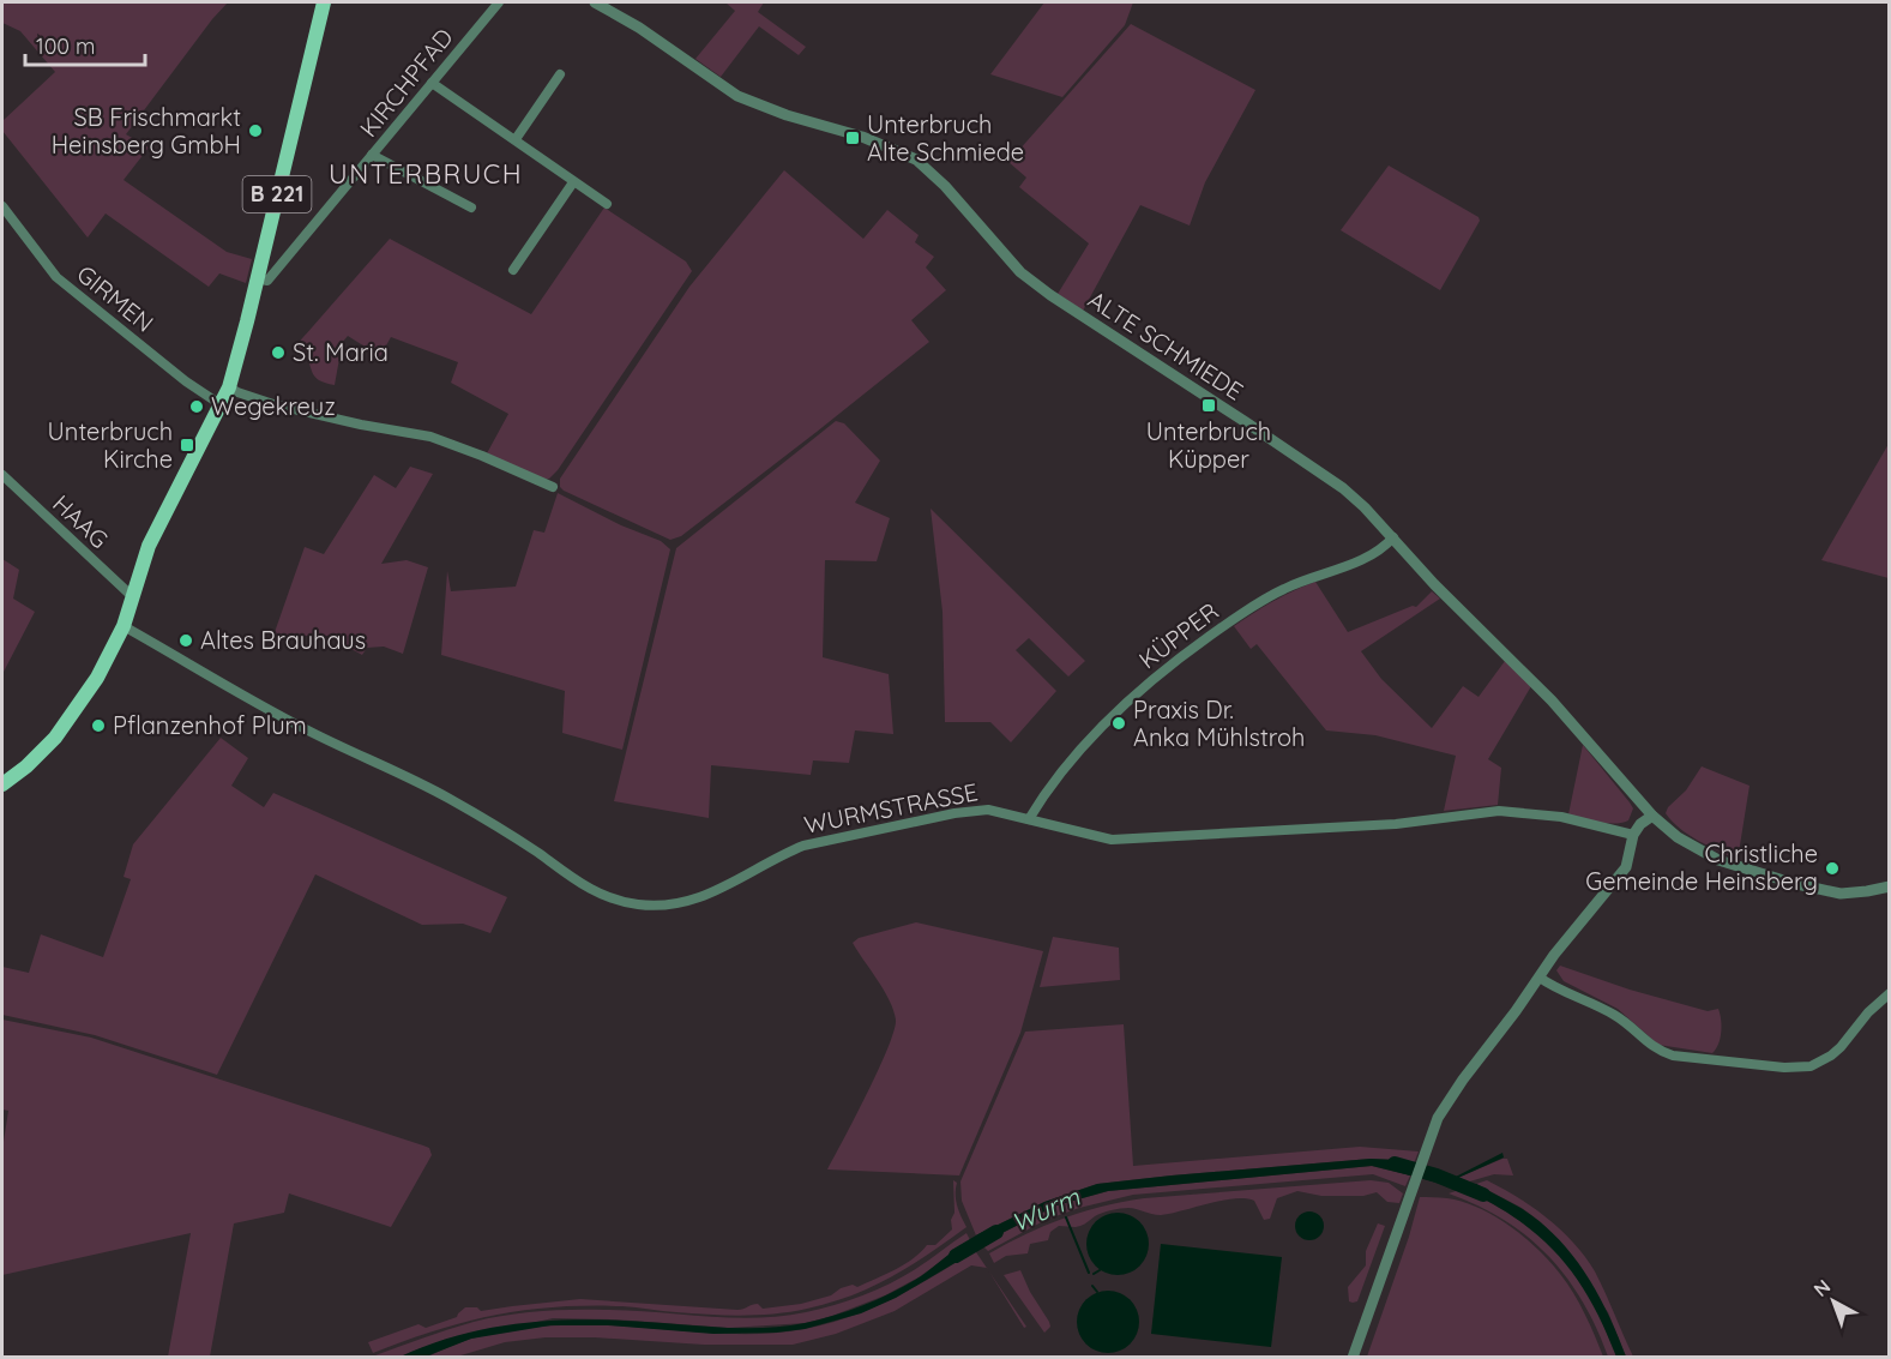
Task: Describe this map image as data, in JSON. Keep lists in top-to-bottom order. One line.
{"streets":{"main road":["B 221"],"street":["KIRCHPFAD","GIRMEN","ALTE SCHMIEDE","HAAG","KÜPPER","WURMSTRASSE"]},"crossings":[["KIRCHPFAD","B 221"],["B 221","GIRMEN"],["B 221","HAAG"],["B 221","WURMSTRASSE"],["ALTE SCHMIEDE","KÜPPER"],["KÜPPER","WURMSTRASSE"]],"districts":["UNTERBRUCH"],"water":["Wurm"],"places":{"other":["SB Frischmarkt Heinsberg GmbH","St. Maria","Wegekreuz","Altes Brauhaus","Praxis Dr. Anka Mühlstroh","Pflanzenhof Plum","Christliche Gemeinde Heinsberg"],"transit":["Unterbruch Alte Schmiede","Unterbruch Küpper","Unterbruch Kirche"]},"scale_bar":"100 m","north":"top left"}
